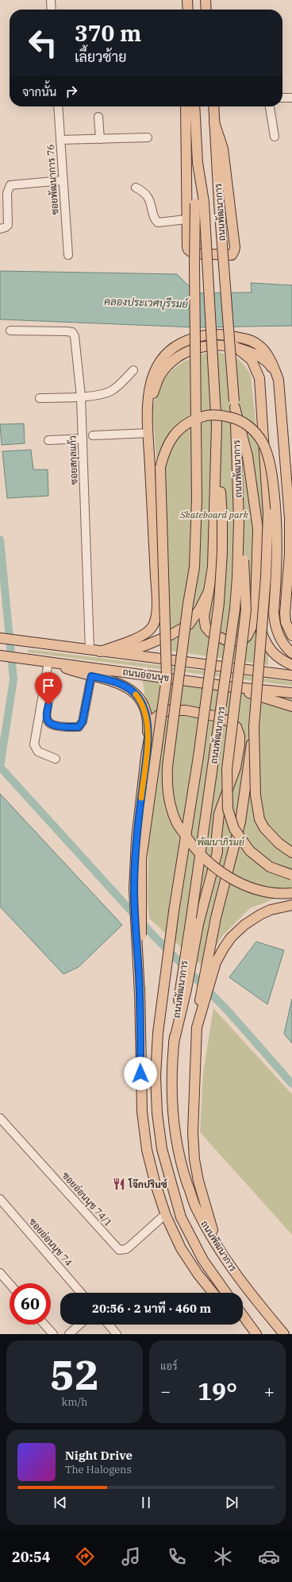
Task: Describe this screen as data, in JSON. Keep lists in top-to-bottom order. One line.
{"streets":{"main road":["ถนนพัฒนาการ","ถนนอ่อนนุช"],"street":["ซอยพัฒนาการ 76","ซอยสกุลแก้ว","ซอยอ่อนนุช 74/1","ซอยอ่อนนุช 74"]},"crossings":[["ซอยสกุลแก้ว","ถนนอ่อนนุช"]],"water":["คลองประเวศบุรีรมย์"],"parks":["Skateboard park","พัฒนาภิรมย์"],"places":{"restaurant":["โจ๊กปรินซ์"]},"page":{"turn":["370 m","เลี้ยวซ้าย"],"then":"จากนั้น","limit":"60","trip":"20:56 · 2 นาที · 460 m","tile":[["52","km/h"],"แอร์"],"heat":["−","19°","+"],"song":["Night Drive","The Halogens"],"tabs":"20:54"}}
